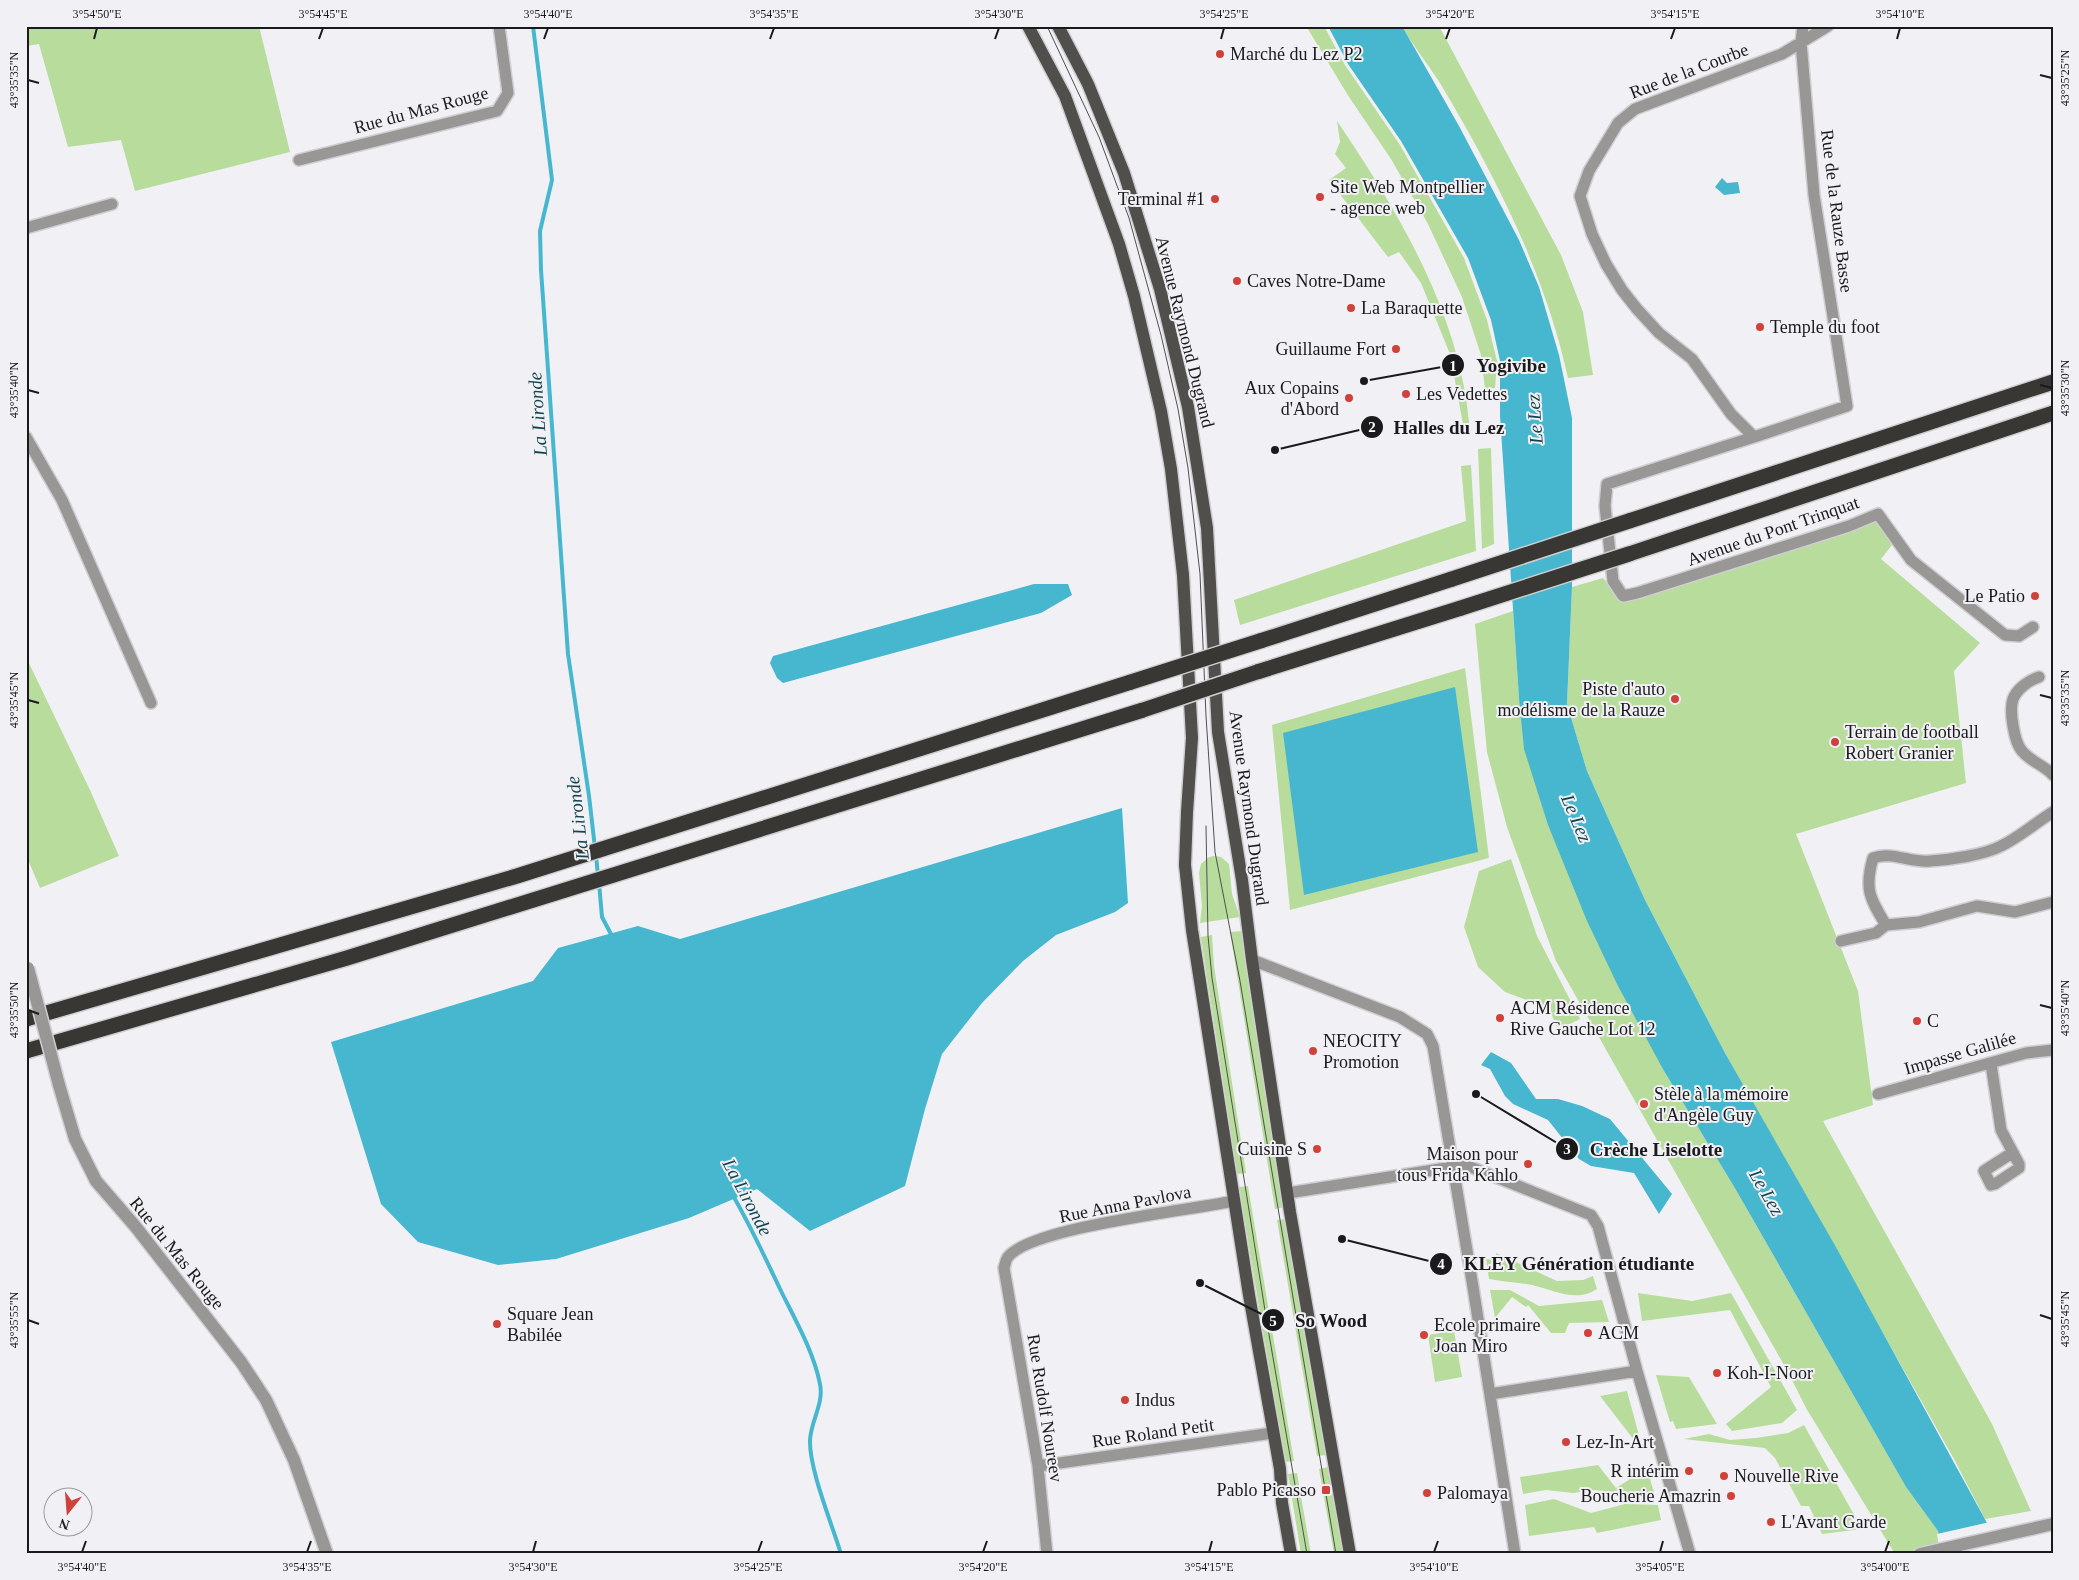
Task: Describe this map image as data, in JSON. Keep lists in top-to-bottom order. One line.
{"streets":{"main road":["Avenue Raymond Dugrand"],"street":["Rue de la Courbe","Rue du Mas Rouge","Rue de la Rauze Basse","Avenue du Pont Trinquat","Impasse Galilée","Rue Anna Pavlova","Rue Rudolf Noureev","Rue Roland Petit"]},"crossings":[["Rue de la Courbe","Rue de la Rauze Basse"],["Rue de la Courbe","Avenue du Pont Trinquat"],["Rue de la Rauze Basse","Avenue du Pont Trinquat"],["Rue Anna Pavlova","Rue Rudolf Noureev"],["Rue Rudolf Noureev","Rue Roland Petit"]],"water":["La Lironde","Le Lez"],"places":{"other":["Marché du Lez P2","Site Web Montpellier - agence web","Terminal #1","Caves Notre-Dame","La Baraquette","Temple du foot","Guillaume Fort","Yogivibe","Les Vedettes","Aux Copains d'Abord","Halles du Lez","Le Patio","Piste d'auto modélisme de la Rauze","Terrain de football Robert Granier","ACM Résidence Rive Gauche Lot 12","C","NEOCITY Promotion","Crèche Liselotte","Stèle à la mémoire d'Angèle Guy","Cuisine S","Maison pour tous Frida Kahlo","KLEY Génération étudiante","So Wood","Square Jean Babilée","ACM","Ecole primaire Joan Miro","Koh-I-Noor","Indus","Lez-In-Art","R intérim","Nouvelle Rive","Palomaya","Boucherie Amazrin","L'Avant Garde"],"transit":["Pablo Picasso"]},"north":"bottom","coordinates":["3°54'50\"E","3°54'45\"E","3°54'40\"E","3°54'35\"E","3°54'30\"E","3°54'25\"E","3°54'20\"E","3°54'15\"E","3°54'10\"E","43°35'25\"N","43°35'35\"N","43°35'30\"N","43°35'40\"N","43°35'45\"N","43°35'50\"N","43°35'55\"N","3°54'05\"E","3°54'00\"E"]}
